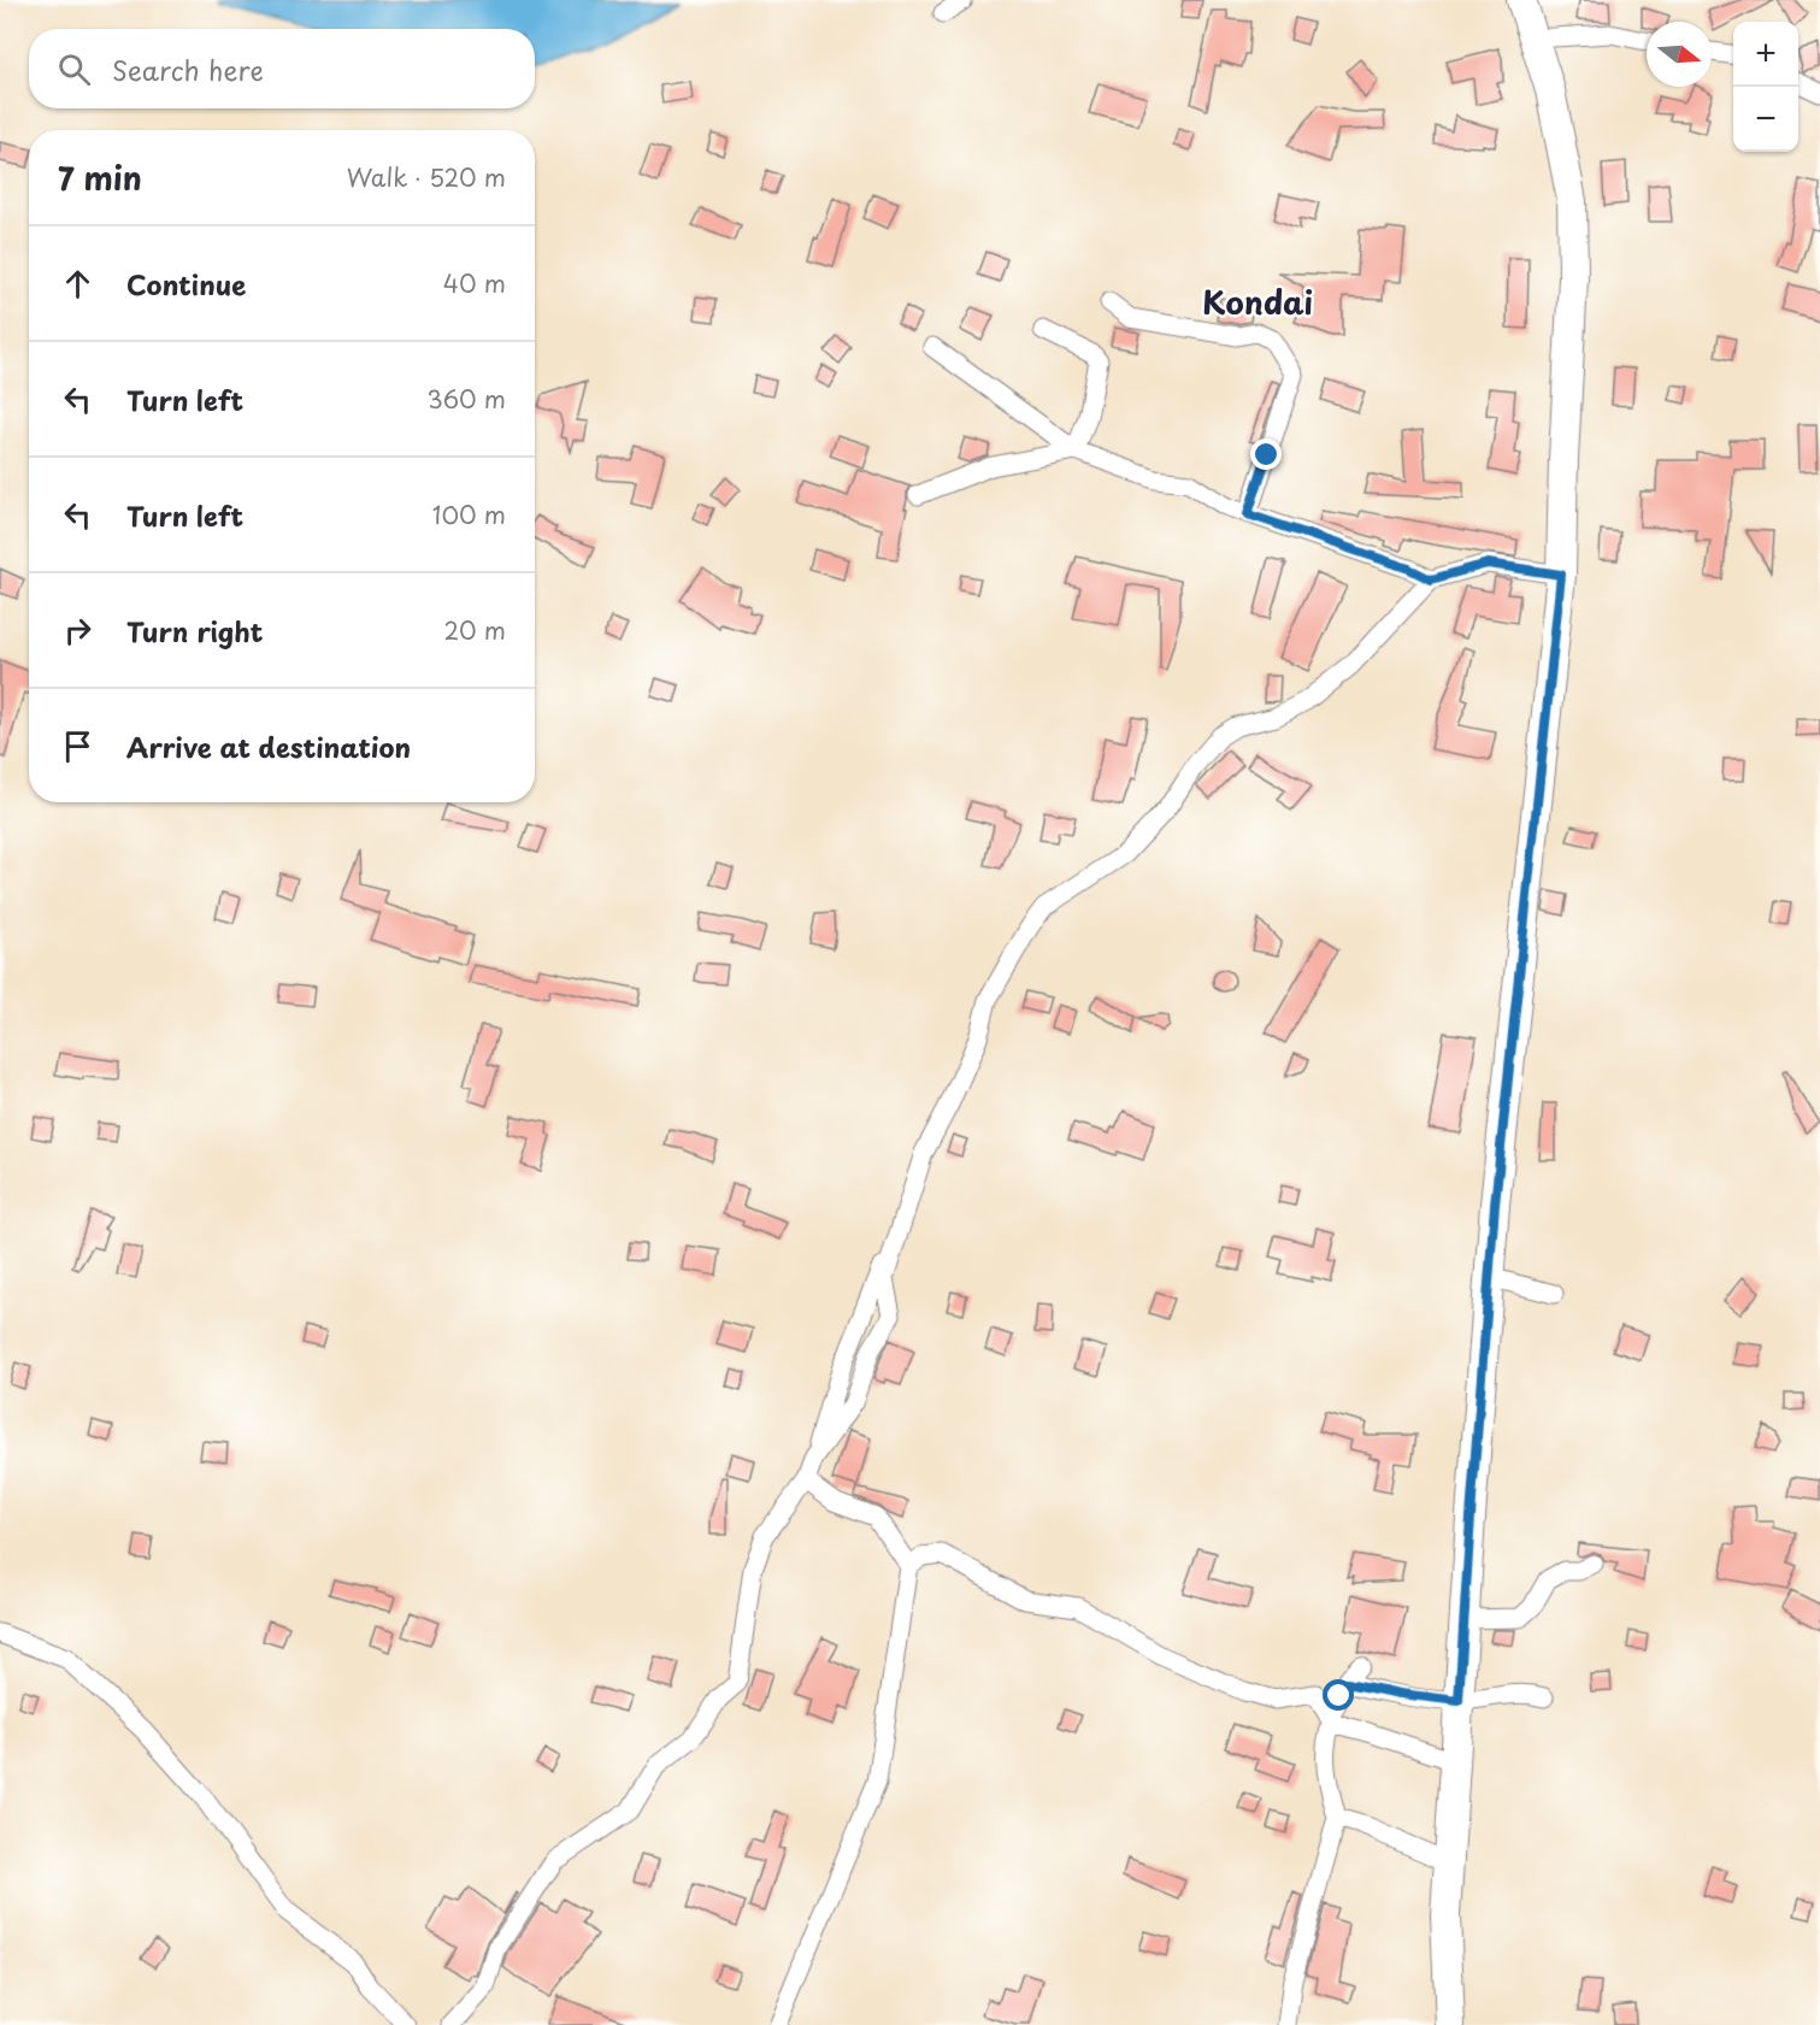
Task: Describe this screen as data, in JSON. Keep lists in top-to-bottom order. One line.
{"districts":["Kondai"],"north":"right","page":{"map_buttons":["+","−"],"search":"Search here","heading":["7 min","Walk · 520 m"],"list":[["Continue","40 m"],["Turn left","360 m"],["Turn left","100 m"],["Turn right","20 m"],"Arrive at destination"]}}
